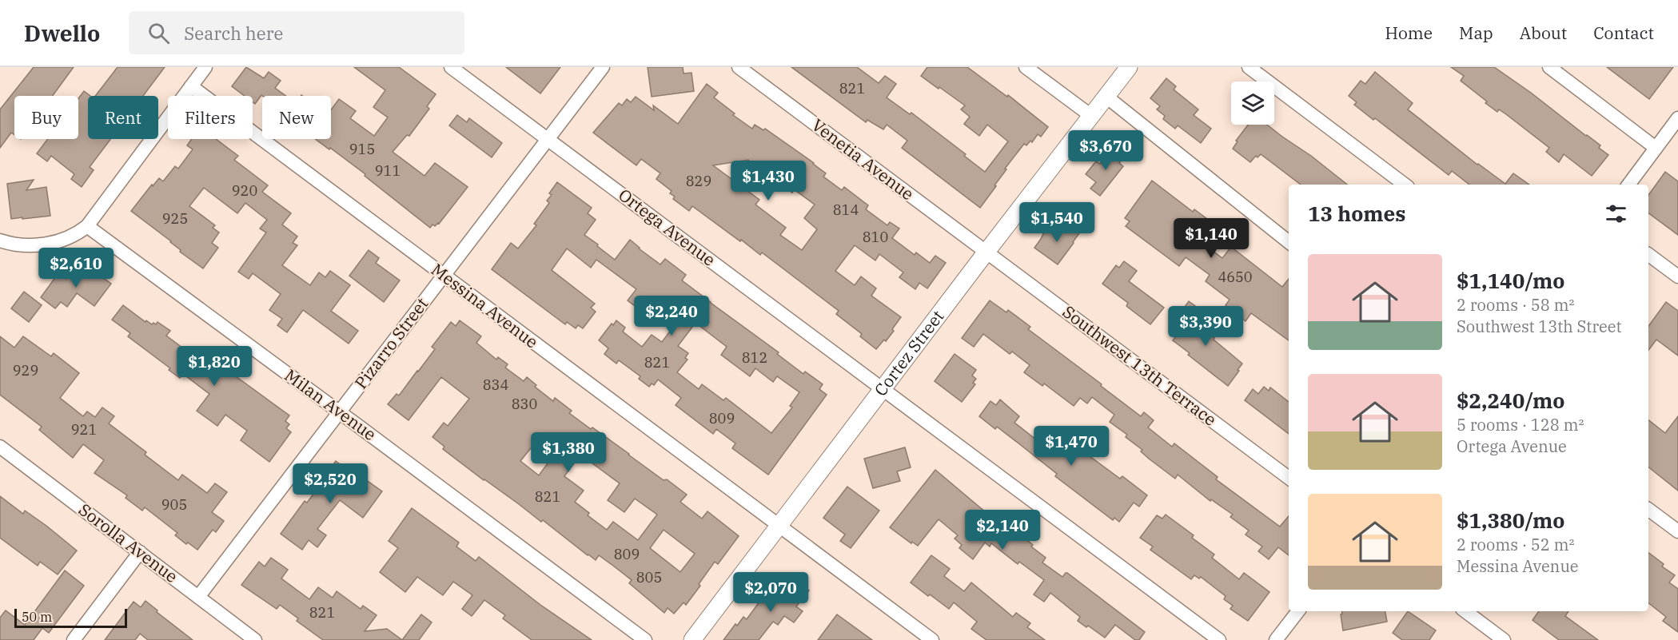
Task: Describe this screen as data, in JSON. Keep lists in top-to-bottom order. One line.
{"streets":{"street":["Venetia Avenue","Ortega Avenue","Messina Avenue","Pizarro Street","Cortez Street","Southwest 13th Terrace","Milan Avenue","Sorolla Avenue"]},"crossings":[["Venetia Avenue","Cortez Street"],["Venetia Avenue","Southwest 13th Terrace"],["Ortega Avenue","Pizarro Street"],["Ortega Avenue","Cortez Street"],["Messina Avenue","Pizarro Street"],["Messina Avenue","Cortez Street"],["Pizarro Street","Milan Avenue"],["Pizarro Street","Sorolla Avenue"],["Cortez Street","Southwest 13th Terrace"]],"house_numbers":["821","915","911","829","920","814","925","810","4650","812","821","929","834","830","809","921","821","905","809","805","821"],"scale_bar":"50 m","page":{"header":"Dwello","search":"Search here","nav":["Home","Map","About","Contact"],"chip":["Buy","Rent","Filters","New"],"price":["$3,670","$1,430","$1,540","$1,140","$2,610","$2,240","$3,390","$1,820","$1,470","$1,380","$2,520","$2,140","$2,070"],"heading":"13 homes","list":[{"name":"$1,140/mo","note":"2 rooms · 58 m² · Southwest 13th Street"},{"name":"$2,240/mo","note":"5 rooms · 128 m² · Ortega Avenue"},{"name":"$1,380/mo","note":"2 rooms · 52 m² · Messina Avenue"}],"scale":"50 m"}}
